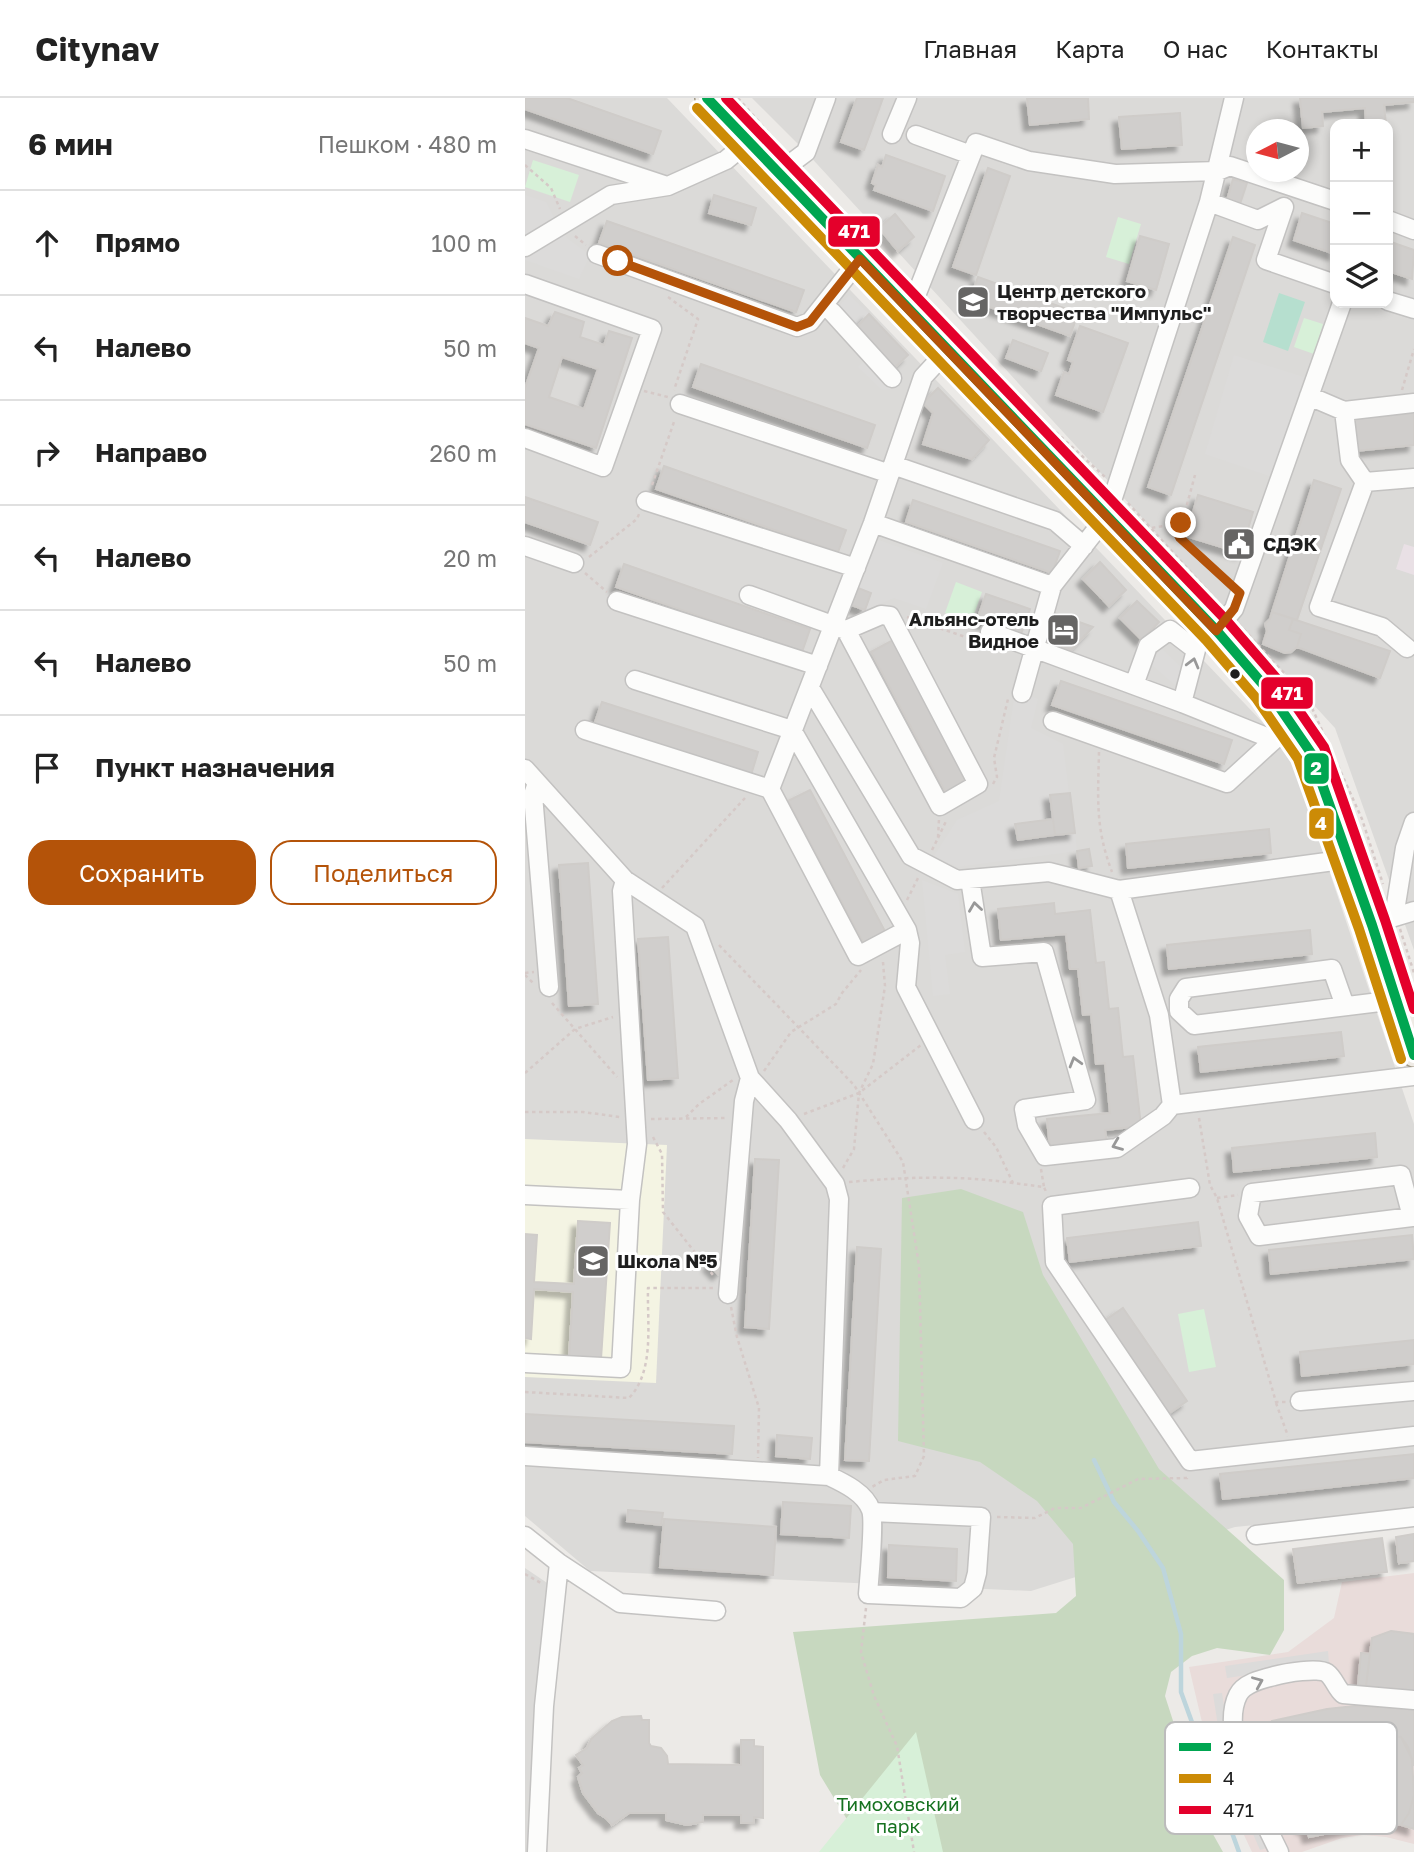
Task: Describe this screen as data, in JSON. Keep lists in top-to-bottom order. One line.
{"parks":["Тимоховский парк"],"places":{"school or university":["Центр детского творчества \"Импульс\"","Школа №5"],"public building":["СДЭК"],"hotel":["Альянс-отель Видное"]},"lines":["transit line 2","transit line 471","transit line 4"],"legend":["2","4","471"],"north":"left","page":{"header":"Citynav","nav":["Главная","Карта","О нас","Контакты"],"heading":["6 мин","Пешком · 480 m"],"map_buttons":["+","−"],"list":[["Прямо","100 m"],["Налево","50 m"],["Направо","260 m"],["Налево","20 m"],["Налево","50 m"],"Пункт назначения"],"buttons":["Сохранить","Поделиться"]}}
